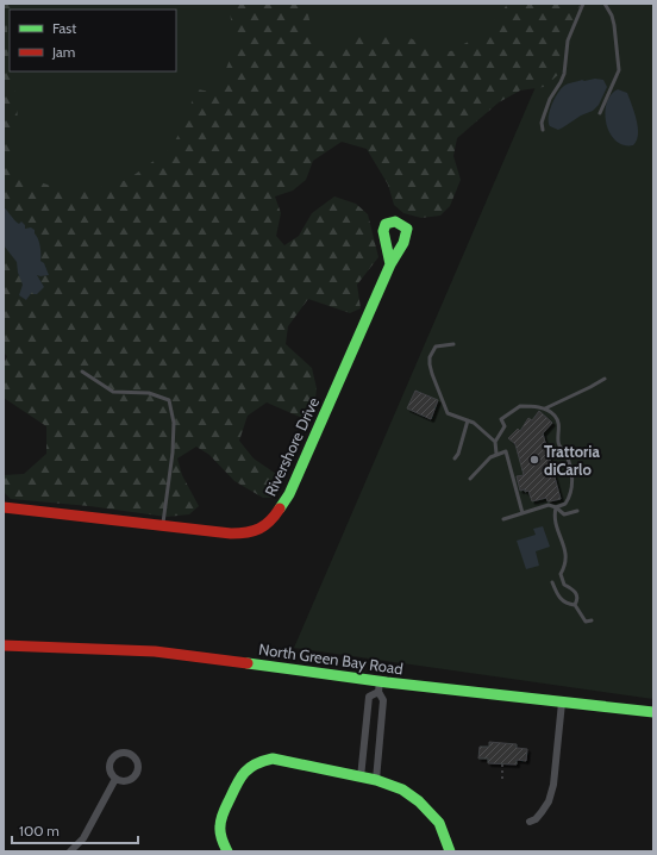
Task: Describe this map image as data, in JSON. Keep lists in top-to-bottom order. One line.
{"streets":{"street":["Rivershore Drive","North Green Bay Road"]},"places":["Trattoria diCarlo"],"legend":["Fast","Jam"],"scale_bar":"100 m"}
